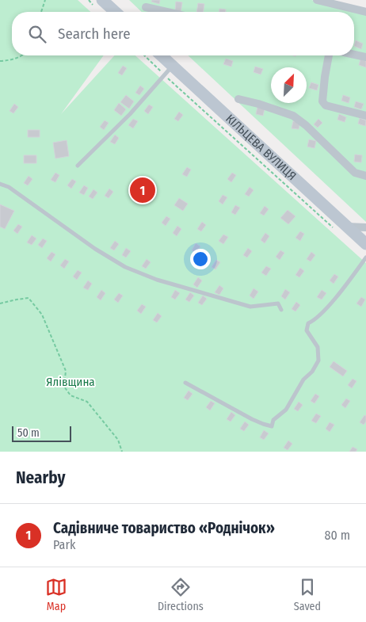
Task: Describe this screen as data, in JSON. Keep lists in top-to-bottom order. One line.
{"streets":{"main road":["КІЛЬЦЕВА ВУЛИЦЯ"]},"parks":["Ялівщина"],"scale_bar":"50 m","north":"top right","page":{"search":"Search here","pins":"1","scale":"50 m","heading":"Nearby","list":[{"mark":"1","name":"Садівниче товариство «Роднічок»","note":"Park","value":"80 m"}],"nav":["Map","Directions","Saved"]}}
